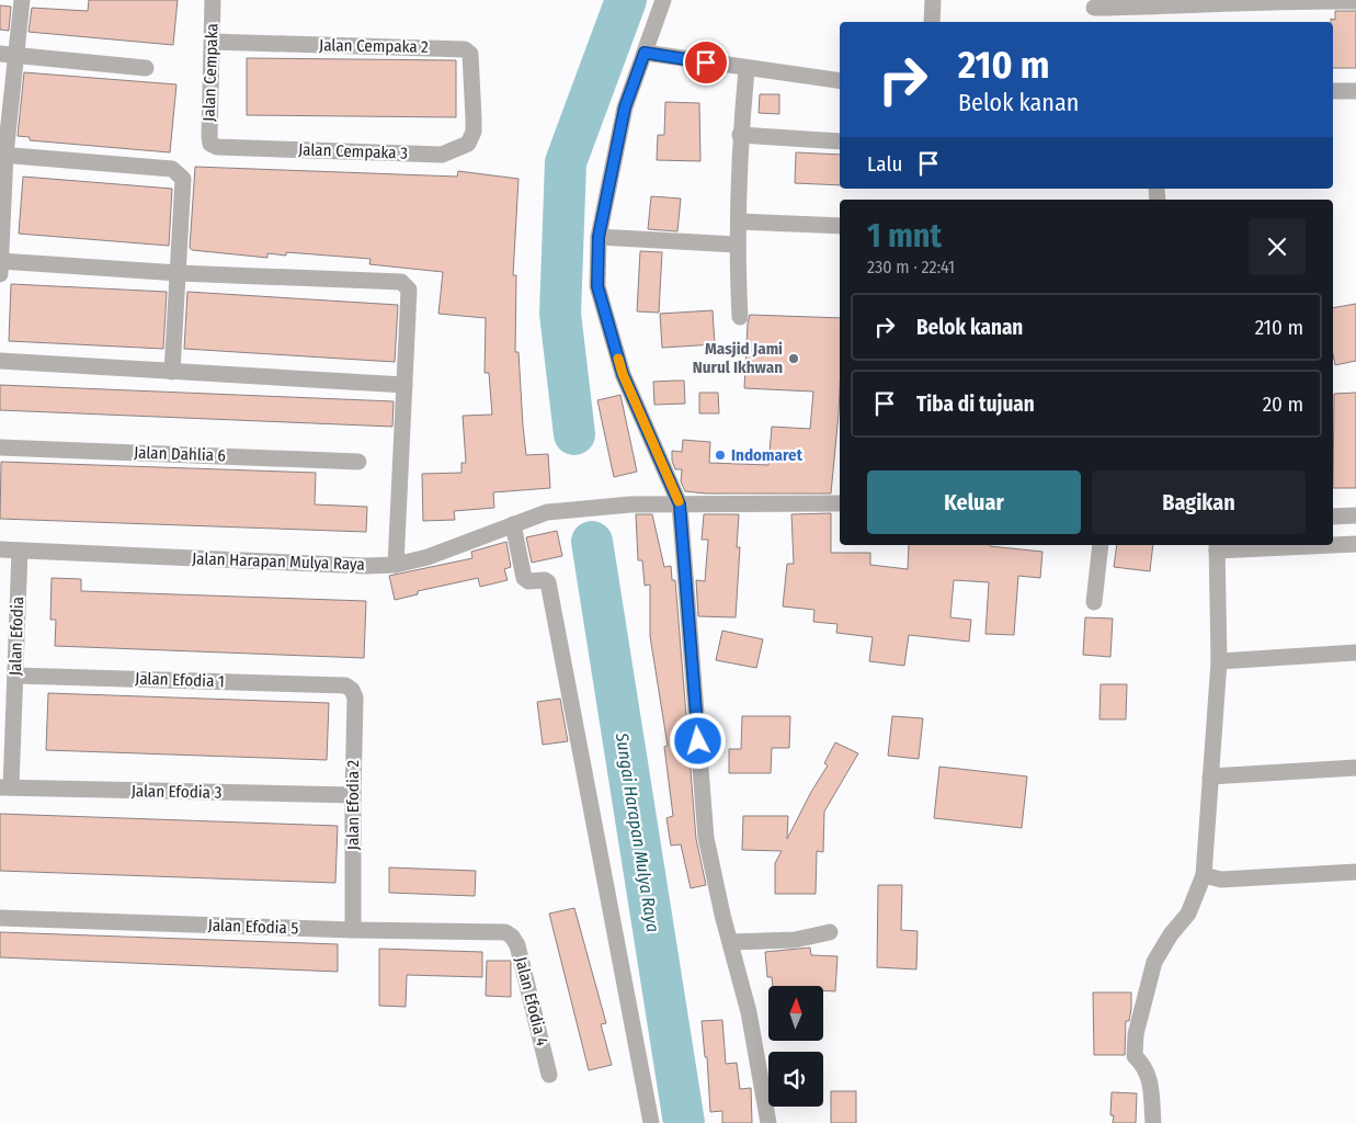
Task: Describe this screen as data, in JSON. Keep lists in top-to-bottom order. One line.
{"streets":{"street":["Jalan Cempaka 2","Jalan Cempaka","Jalan Cempaka 3","Jalan Dahlia 6","Jalan Harapan Mulya Raya","Jalan Efodia","Jalan Efodia 1","Jalan Efodia 3","Jalan Efodia 2","Jalan Efodia 5","Jalan Efodia 4"]},"crossings":[["Jalan Cempaka 2","Jalan Cempaka"],["Jalan Cempaka 2","Jalan Cempaka 3"],["Jalan Cempaka","Jalan Cempaka 3"],["Jalan Harapan Mulya Raya","Jalan Efodia"],["Jalan Efodia","Jalan Efodia 1"],["Jalan Efodia","Jalan Efodia 3"],["Jalan Efodia 1","Jalan Efodia 2"],["Jalan Efodia 3","Jalan Efodia 2"],["Jalan Efodia 2","Jalan Efodia 5"],["Jalan Efodia 5","Jalan Efodia 4"]],"water":["Sungai Harapan Mulya Raya"],"places":["Masjid Jami Nurul Ikhwan","Indomaret"],"north":"top","page":{"turn":["210 m","Belok kanan"],"then":"Lalu","heading":["1 mnt","230 m · 22:41"],"list":[{"name":"Belok kanan","value":"210 m"},{"name":"Tiba di tujuan","value":"20 m"}],"buttons":["Keluar","Bagikan"]}}
